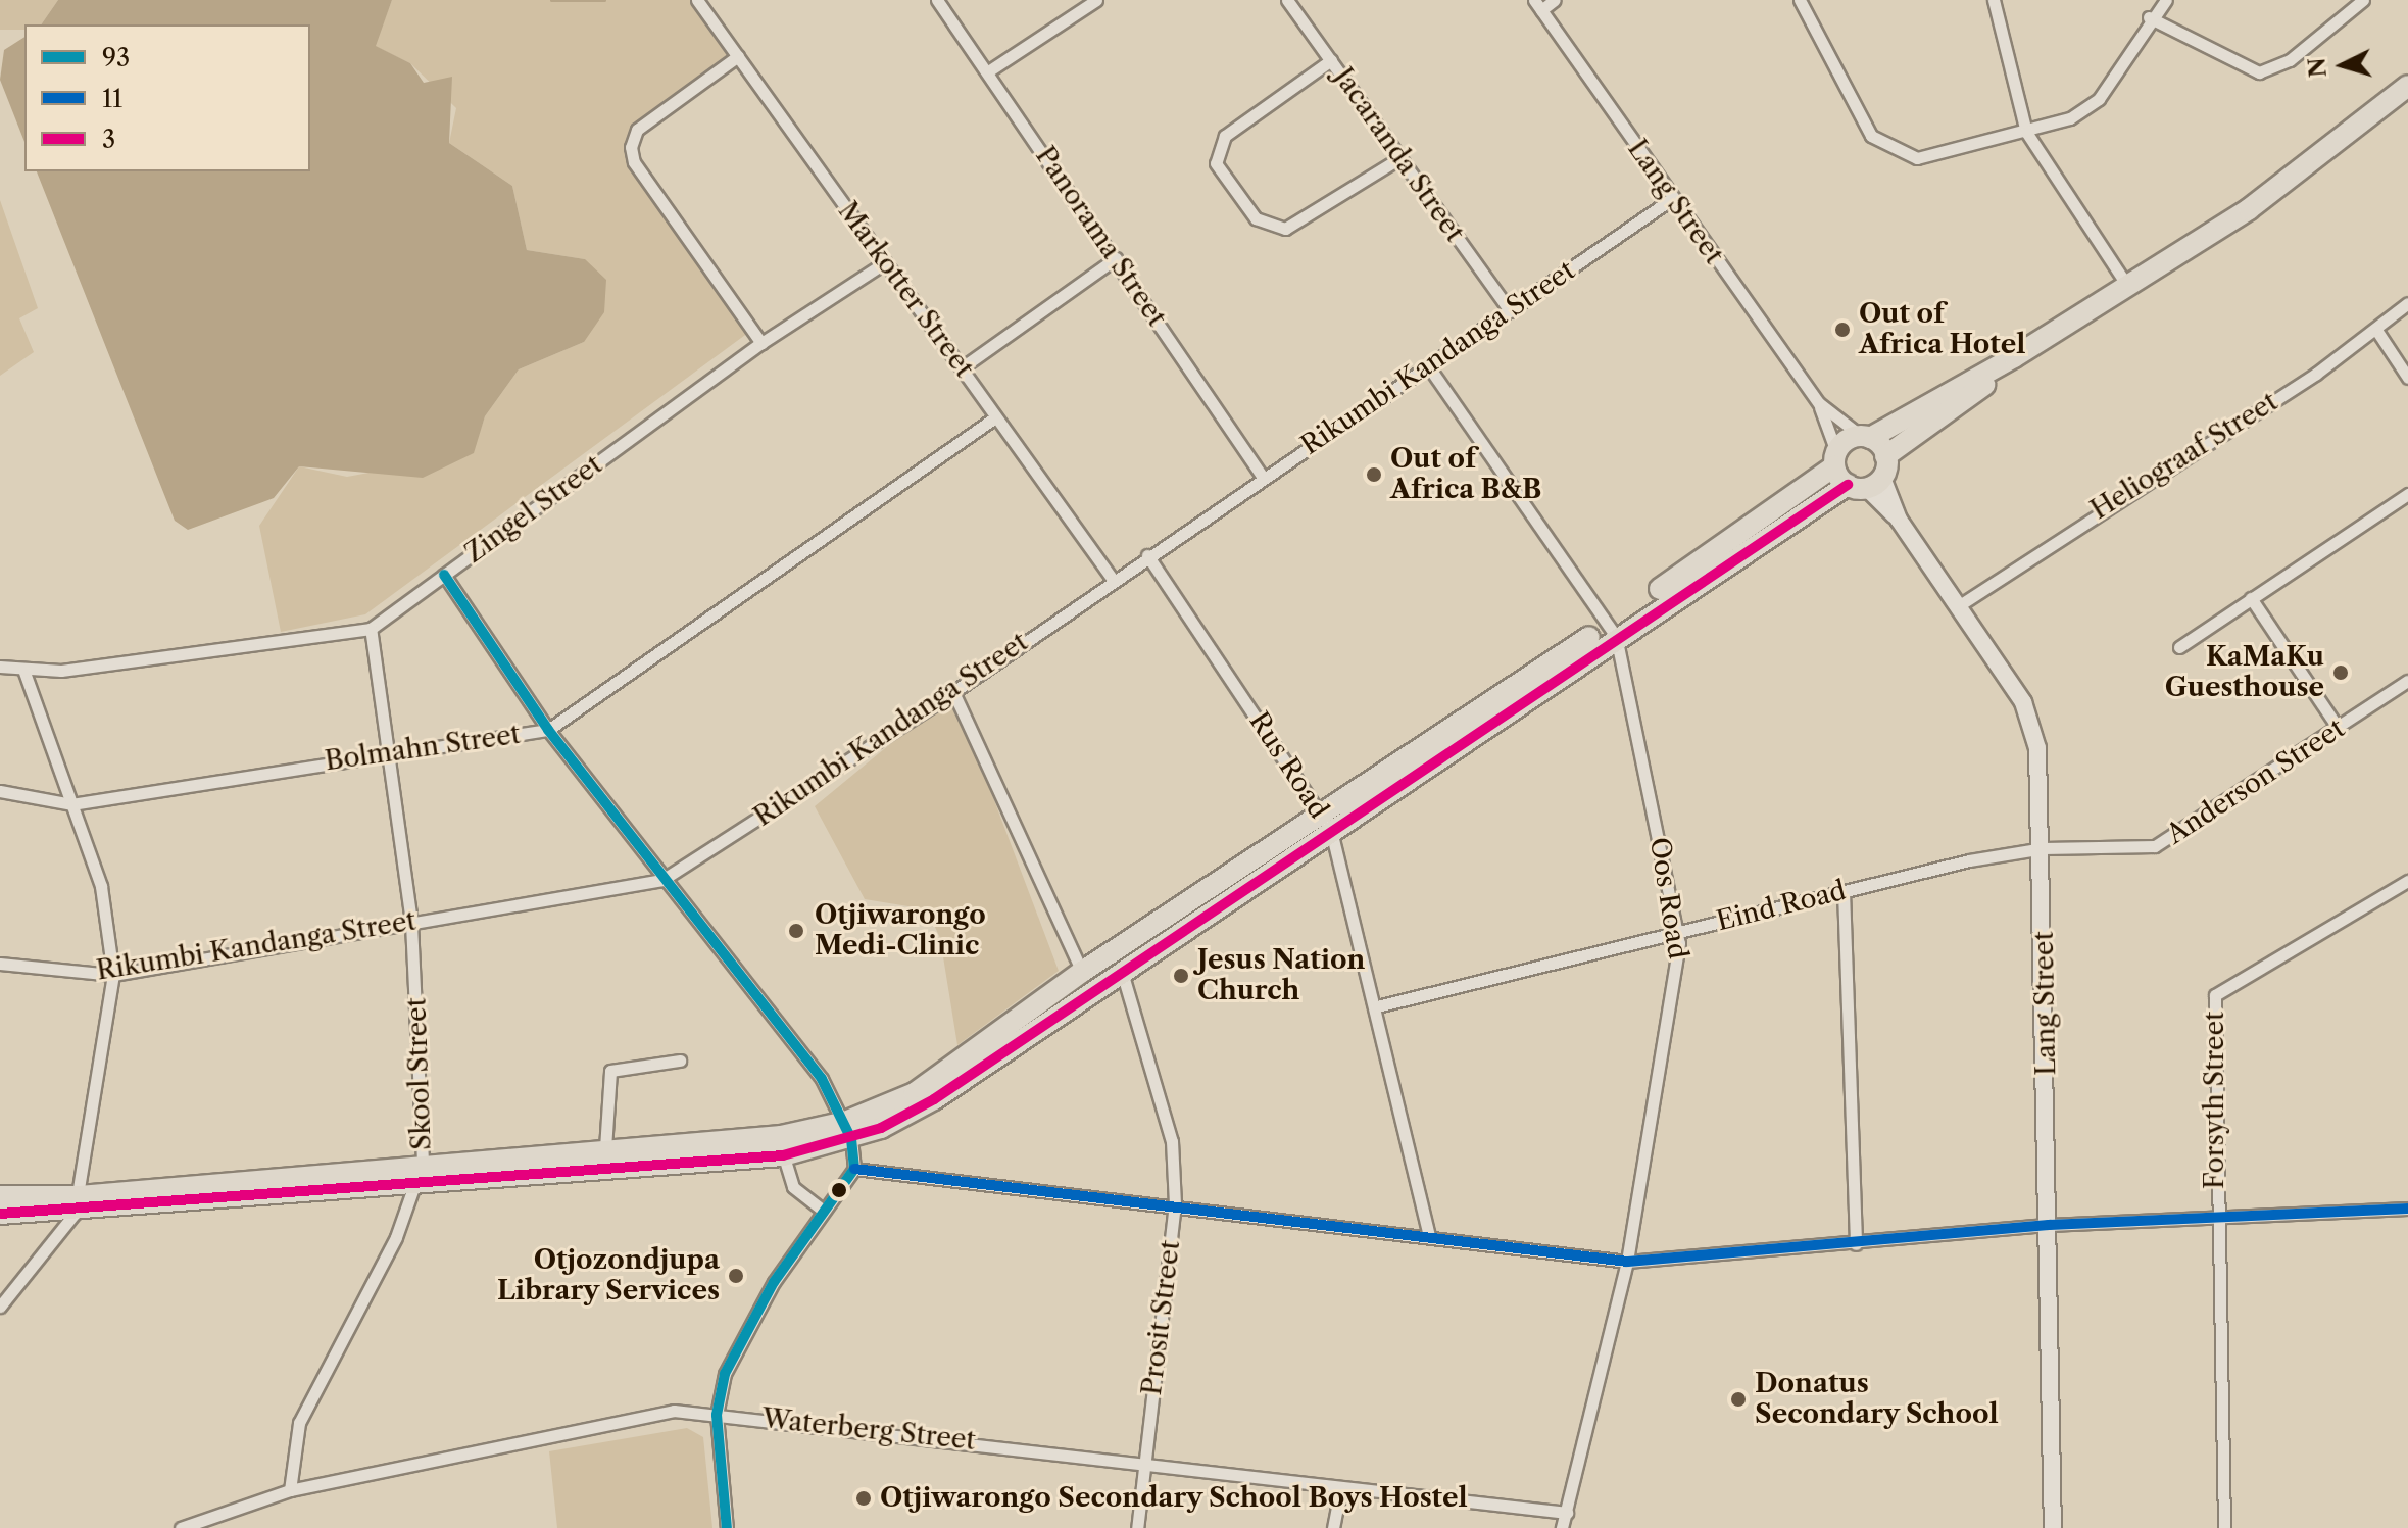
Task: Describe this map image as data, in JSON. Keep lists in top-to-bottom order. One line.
{"streets":{"street":["Jacaranda Street","Lang Street","Panorama Street","Markotter Street","Rikumbi Kandanga Street","Heliograaf Street","Zingel Street","Bolmahn Street","Rus Road","Anderson Street","Oos Road","Eind Road","Skool Street","Forsyth Street","Prosit Street","Waterberg Street"]},"crossings":[["Jacaranda Street","Rikumbi Kandanga Street"],["Lang Street","Rikumbi Kandanga Street"],["Lang Street","Heliograaf Street"],["Lang Street","Anderson Street"],["Lang Street","Eind Road"],["Panorama Street","Rikumbi Kandanga Street"],["Markotter Street","Rikumbi Kandanga Street"],["Markotter Street","Zingel Street"],["Markotter Street","Bolmahn Street"],["Rikumbi Kandanga Street","Rus Road"],["Rikumbi Kandanga Street","Oos Road"],["Rikumbi Kandanga Street","Skool Street"],["Zingel Street","Skool Street"],["Bolmahn Street","Skool Street"],["Rus Road","Eind Road"],["Anderson Street","Eind Road"],["Oos Road","Eind Road"],["Oos Road","Waterberg Street"],["Skool Street","Waterberg Street"],["Prosit Street","Waterberg Street"]],"places":["Out of Africa Hotel","Out of Africa B&B","KaMaKu Guesthouse","Otjiwarongo Medi-Clinic","Jesus Nation Church","Otjozondjupa Library Services","Donatus Secondary School","Otjiwarongo Secondary School Boys Hostel"],"lines":["transit line 3","transit line 93","transit line 11"],"legend":["93","11","3"],"north":"left"}
